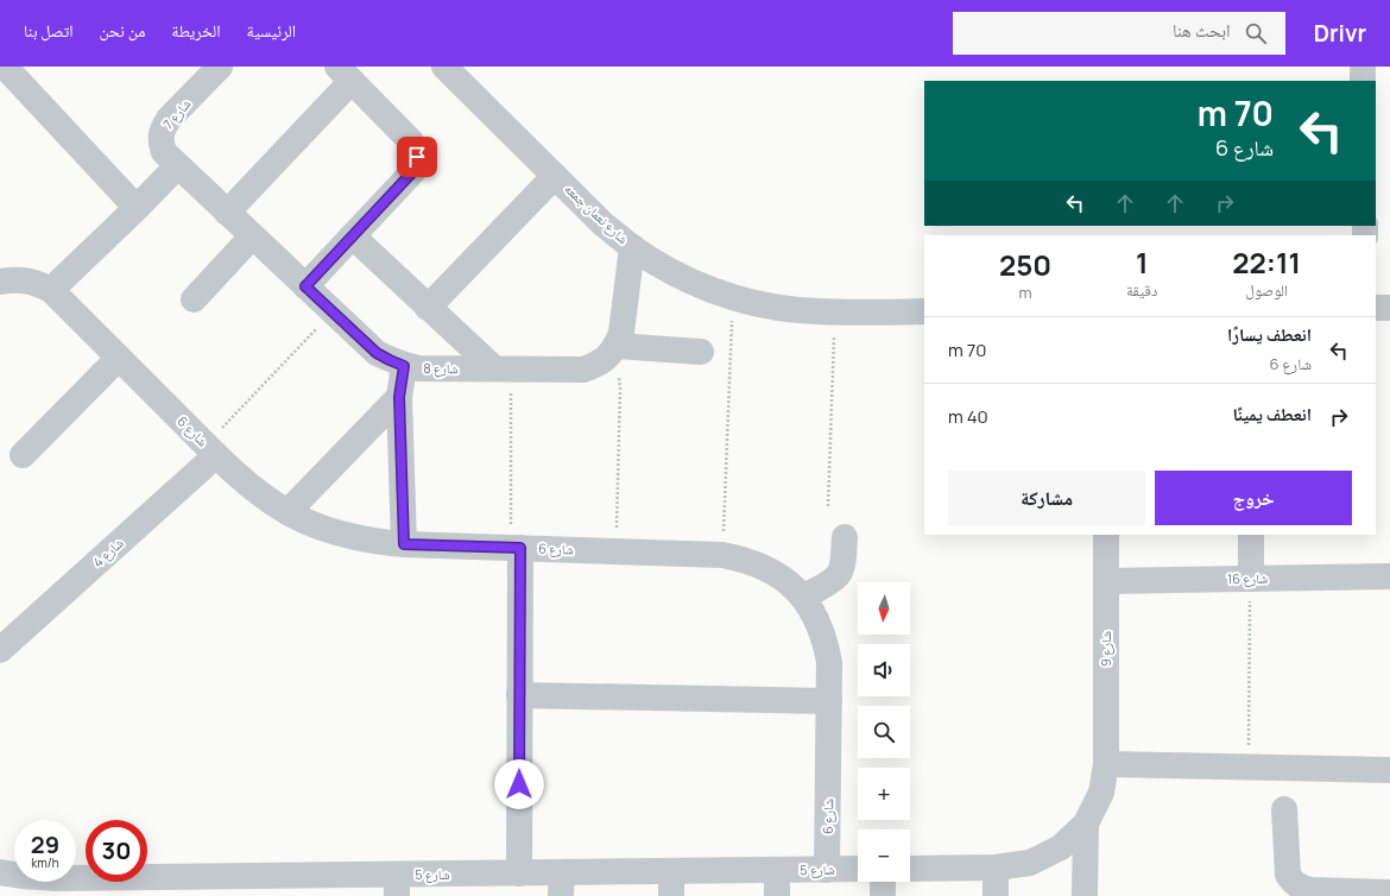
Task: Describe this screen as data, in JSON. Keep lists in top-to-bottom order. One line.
{"streets":{"street":["شارع 7","شارع نعمان جمعه","شارع 8","شارع 6","شارع 4","شارع 16","شارع 9","شارع 5"]},"crossings":[["شارع 7","شارع 8"],["شارع 6","شارع 4"],["شارع 6","شارع 5"],["شارع 16","شارع 9"]],"north":"bottom","page":{"header":"Drivr","search":"ابحث هنا","nav":["الرئيسية","الخريطة","من نحن","اتصل بنا"],"turn":["70 m","شارع 6"],"eta":["22:11","الوصول","1","دقيقة","250","m"],"list":[{"name":"انعطف يسارًا","note":"شارع 6","value":"70 m"},{"name":"انعطف يمينًا","value":"40 m"}],"buttons":["خروج","مشاركة"],"map_buttons":["+","−"],"speed":"29 km/h","limit":"30"}}
